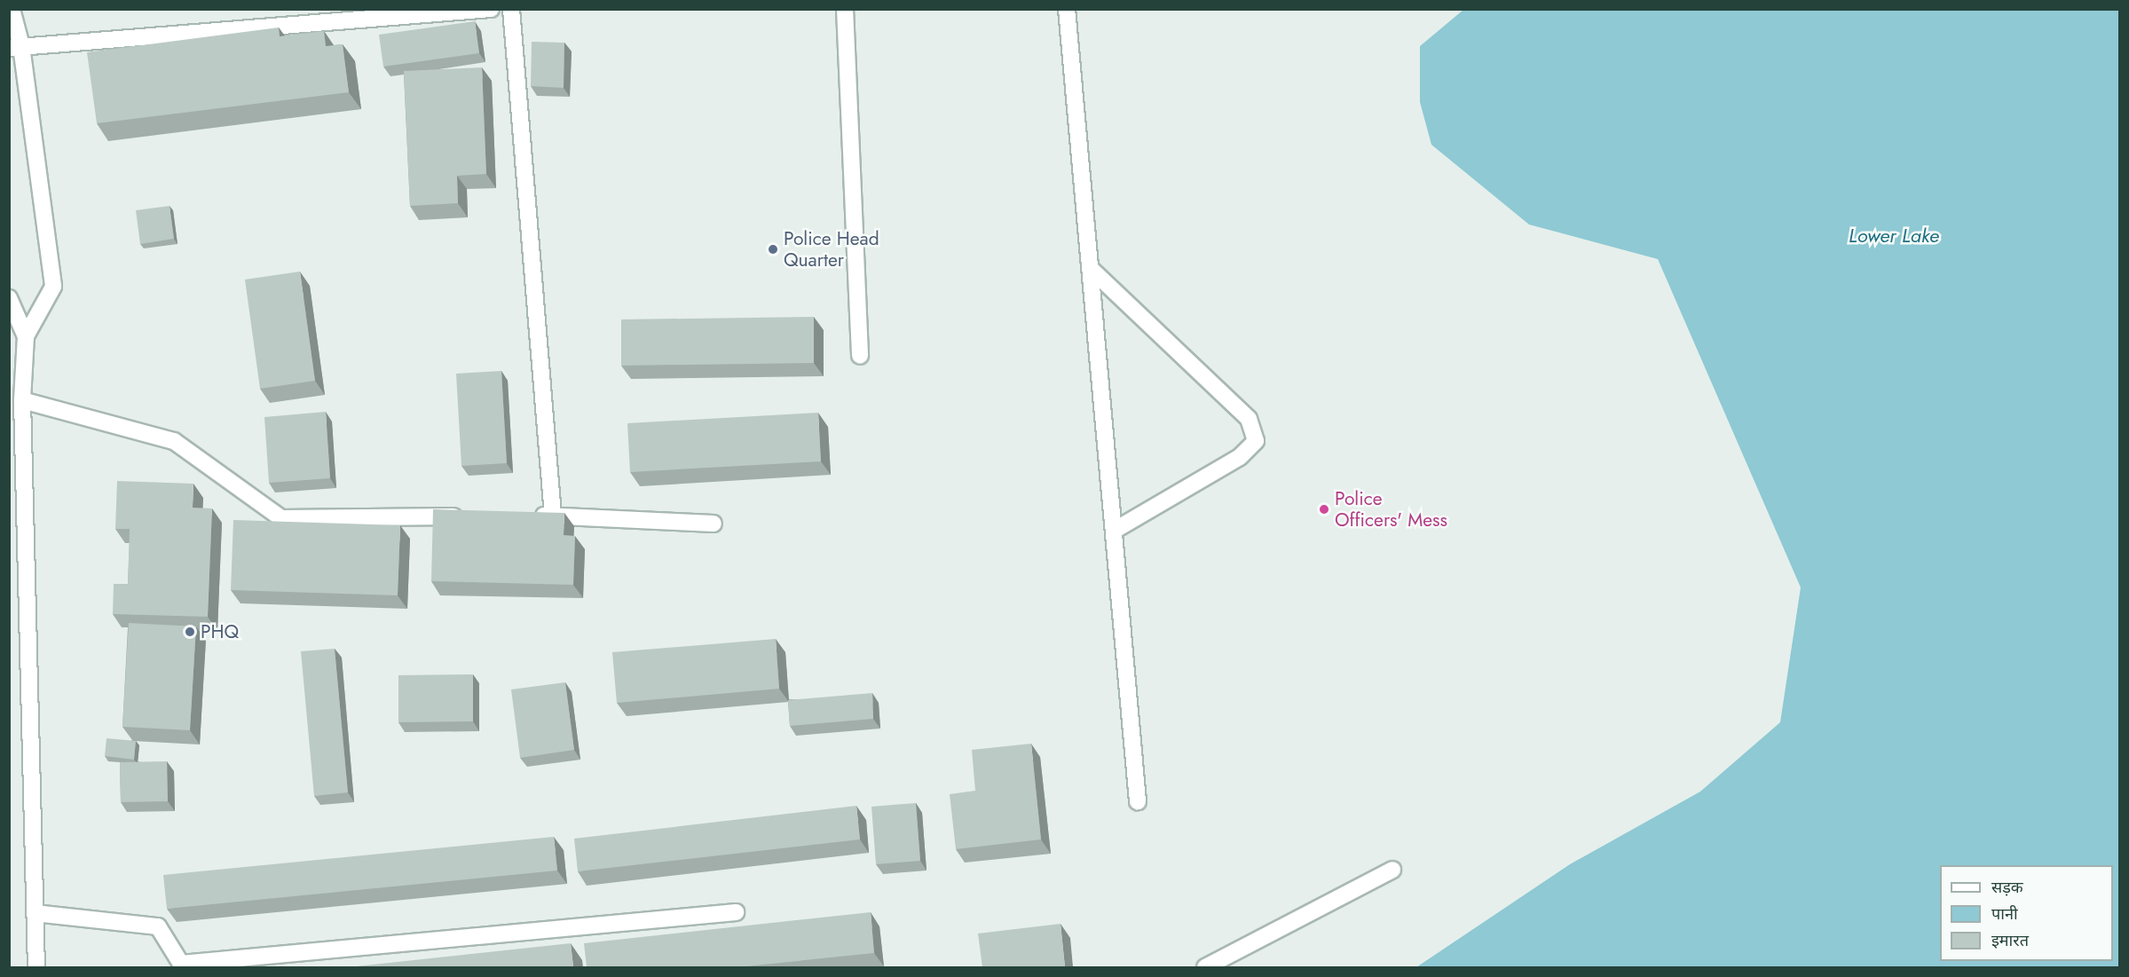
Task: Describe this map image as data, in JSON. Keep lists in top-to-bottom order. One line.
{"water":["Lower Lake"],"places":["Police Head Quarter","Police Officers' Mess","PHQ"],"legend":["सड़क","पानी","इमारत"]}
